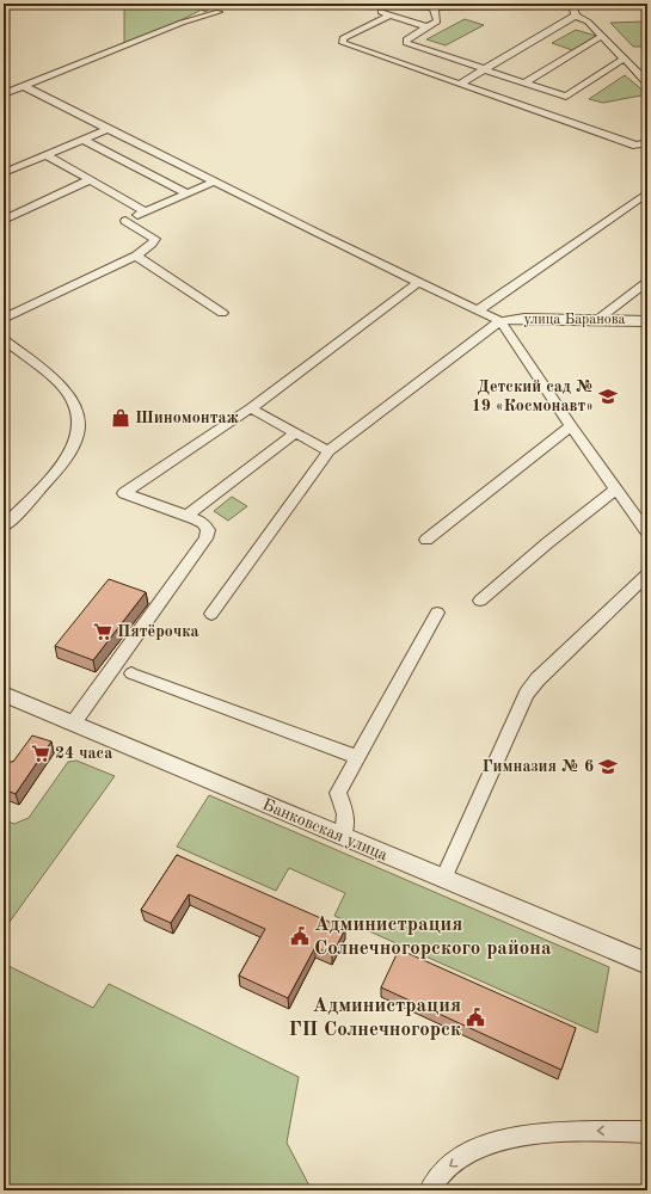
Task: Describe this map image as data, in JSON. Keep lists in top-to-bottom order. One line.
{"streets":{"street":["улица Баранова","Банковская улица"]},"places":{"school or university":["Детский сад № 19 «Космонавт»","Гимназия № 6"],"shop":["Шиномонтаж"],"supermarket":["Пятёрочка","24 часа"],"public building":["Администрация Солнечногорского района","Администрация ГП Солнечногорск"]}}
